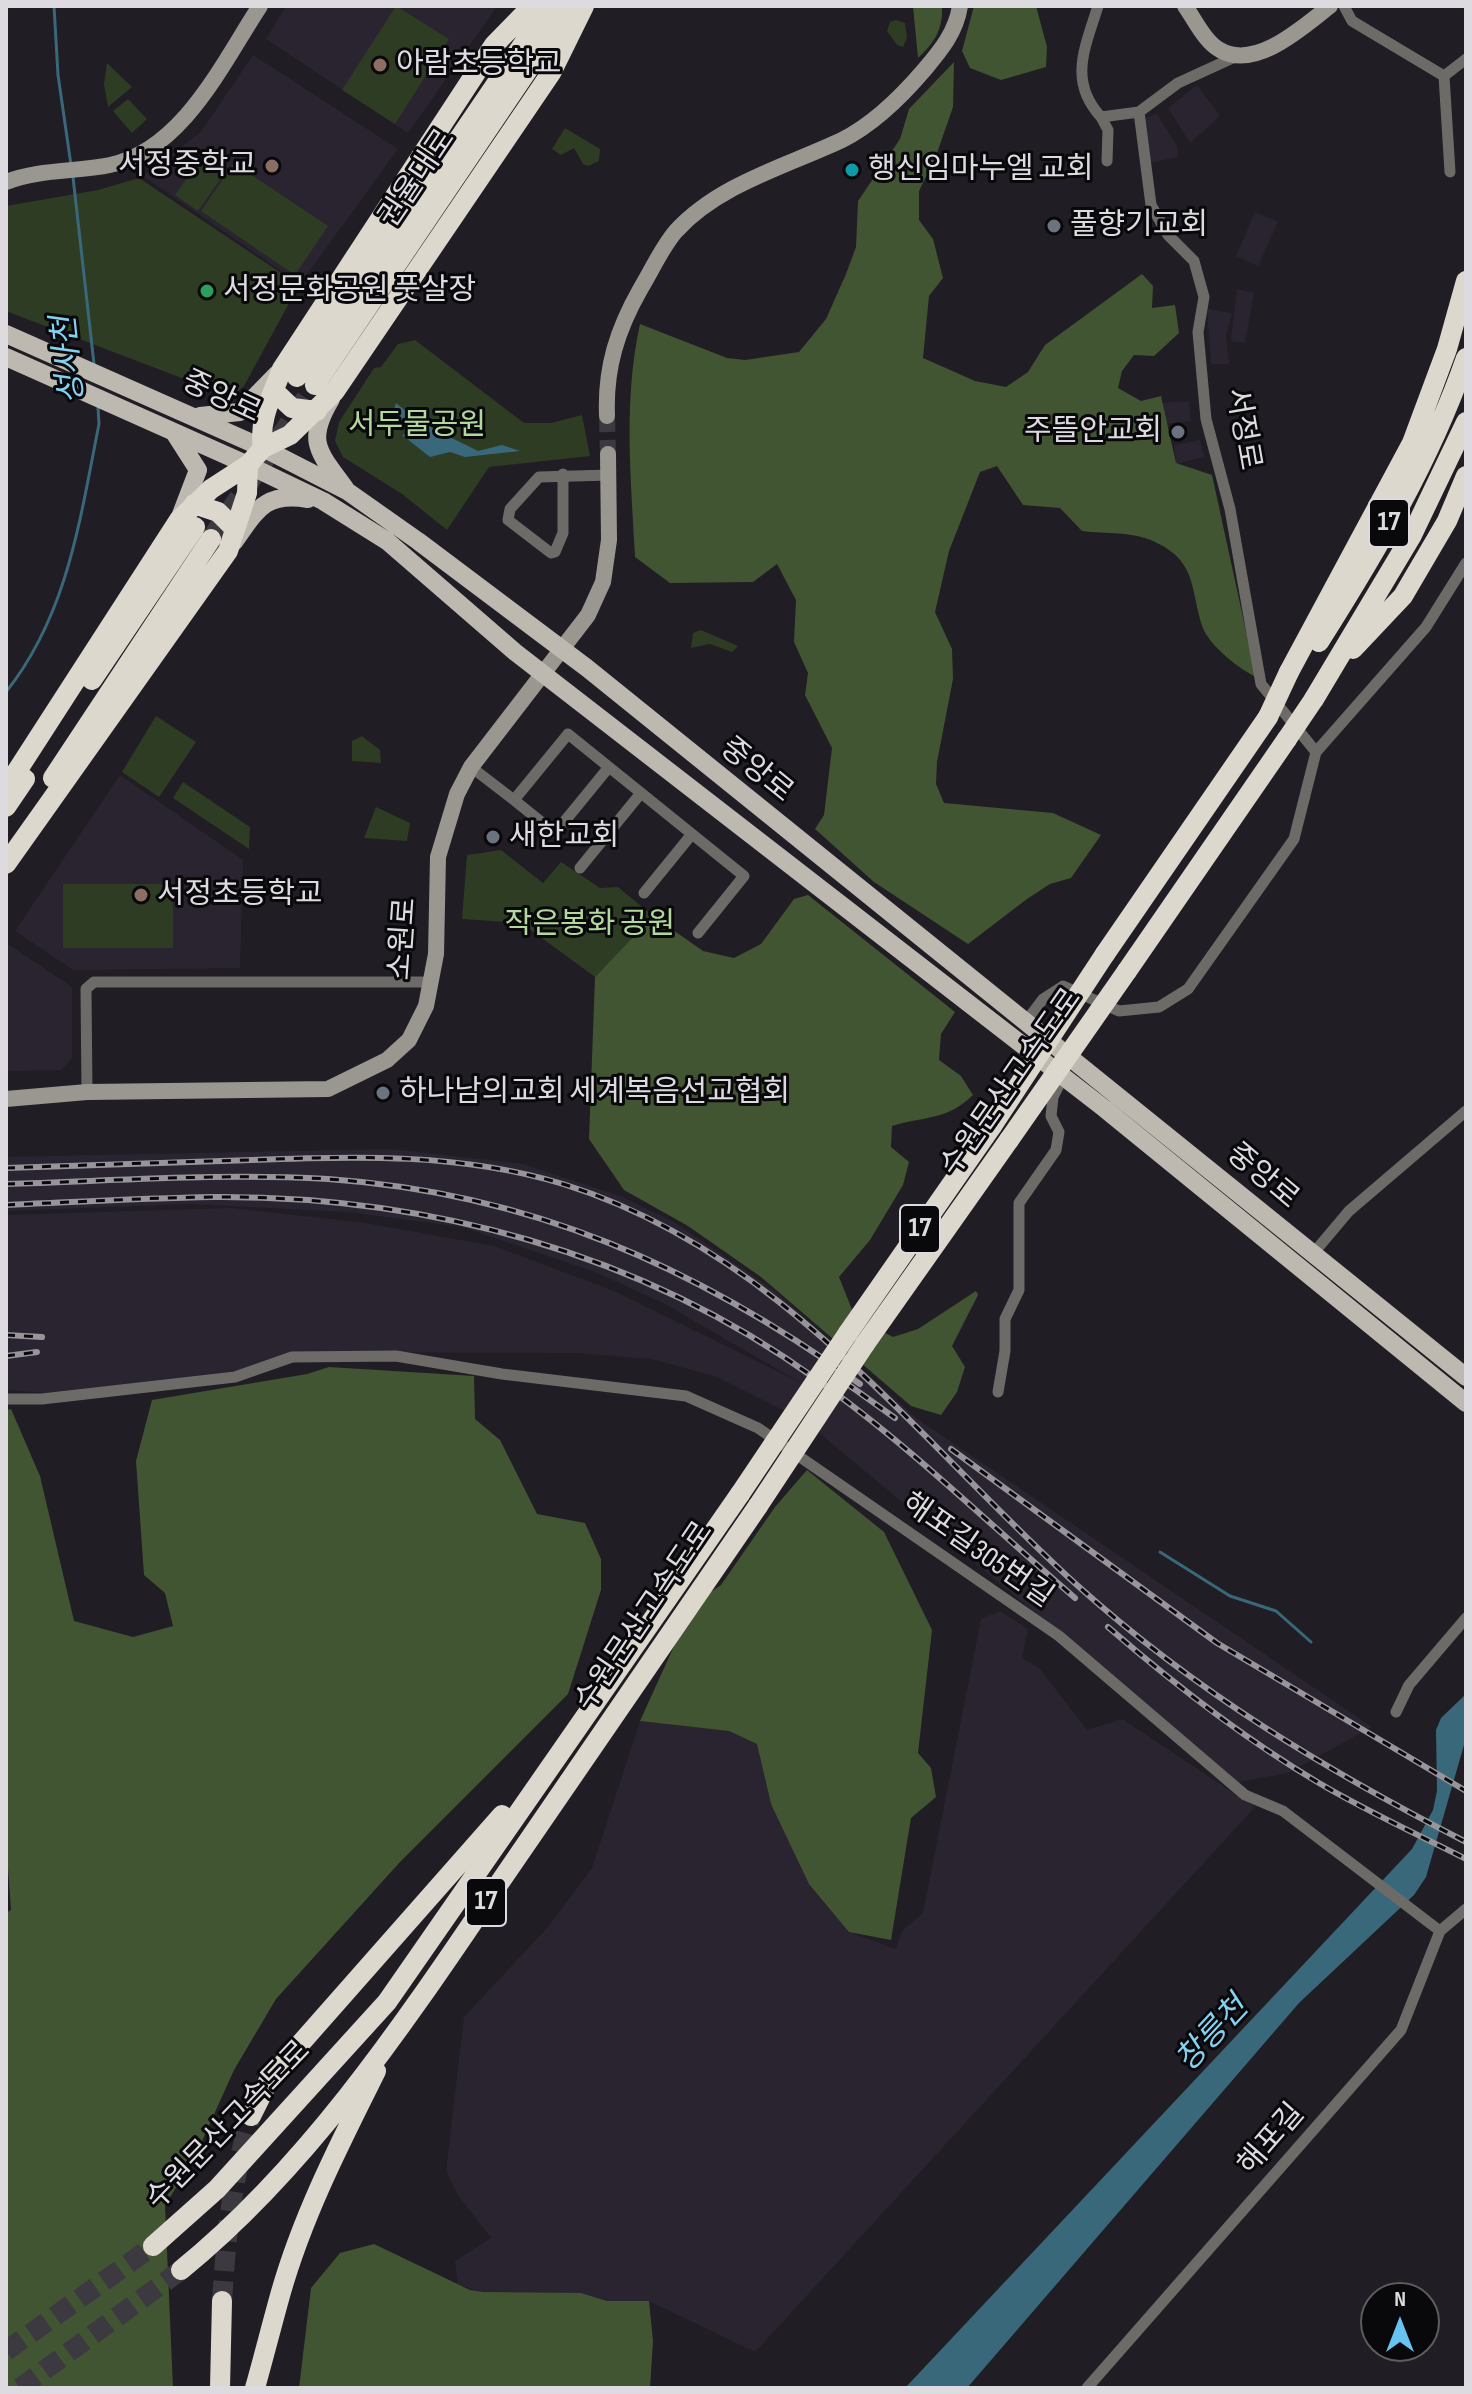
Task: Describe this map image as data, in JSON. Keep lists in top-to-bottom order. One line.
{"streets":{"highway":["권율대로","17","수원문산고속도로"],"main road":["중앙로","소원로"],"street":["서정로","해포길305번길","해포길"]},"crossings":[["중앙로","소원로"],["해포길305번길","해포길"]],"water":["성사천","창릉천"],"parks":["서두물공원","작은봉화 공원"],"places":["아람초등학교","서정중학교","행신임마누엘 교회","풀향기교회","서정문화공원 풋살장","주뜰안교회","새한교회","서정초등학교","하나남의교회 세계복음선교협회"],"north":"top"}
